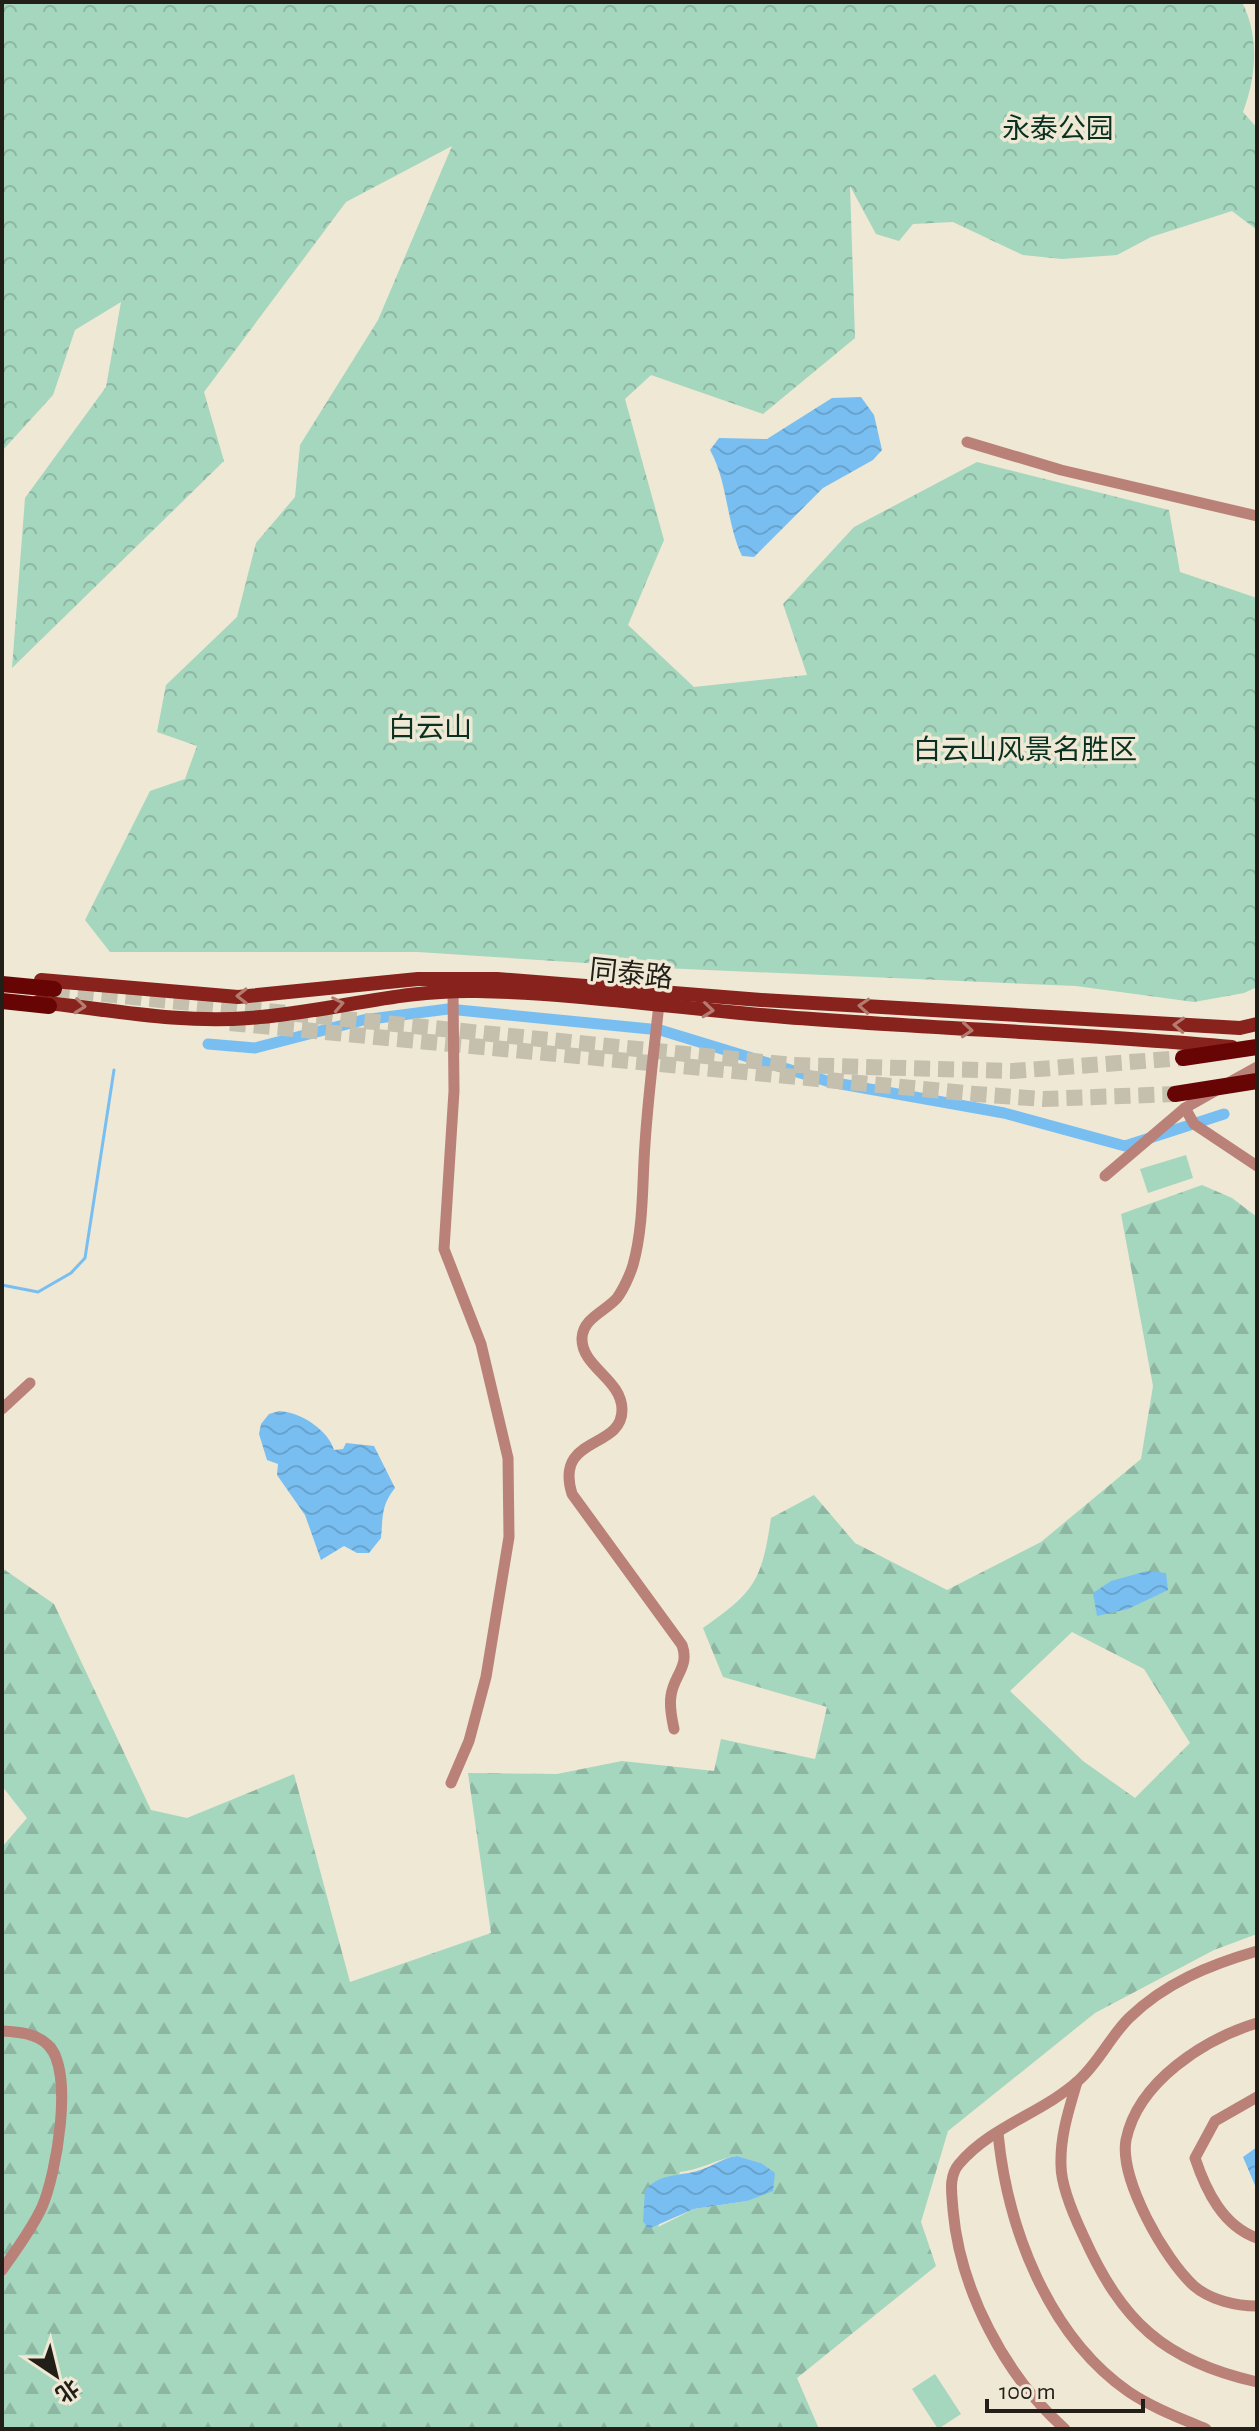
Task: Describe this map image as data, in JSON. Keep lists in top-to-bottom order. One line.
{"streets":{"main road":["同泰路"]},"parks":["永泰公园","白云山","白云山风景名胜区"],"scale_bar":"100 m","north":"bottom right"}
